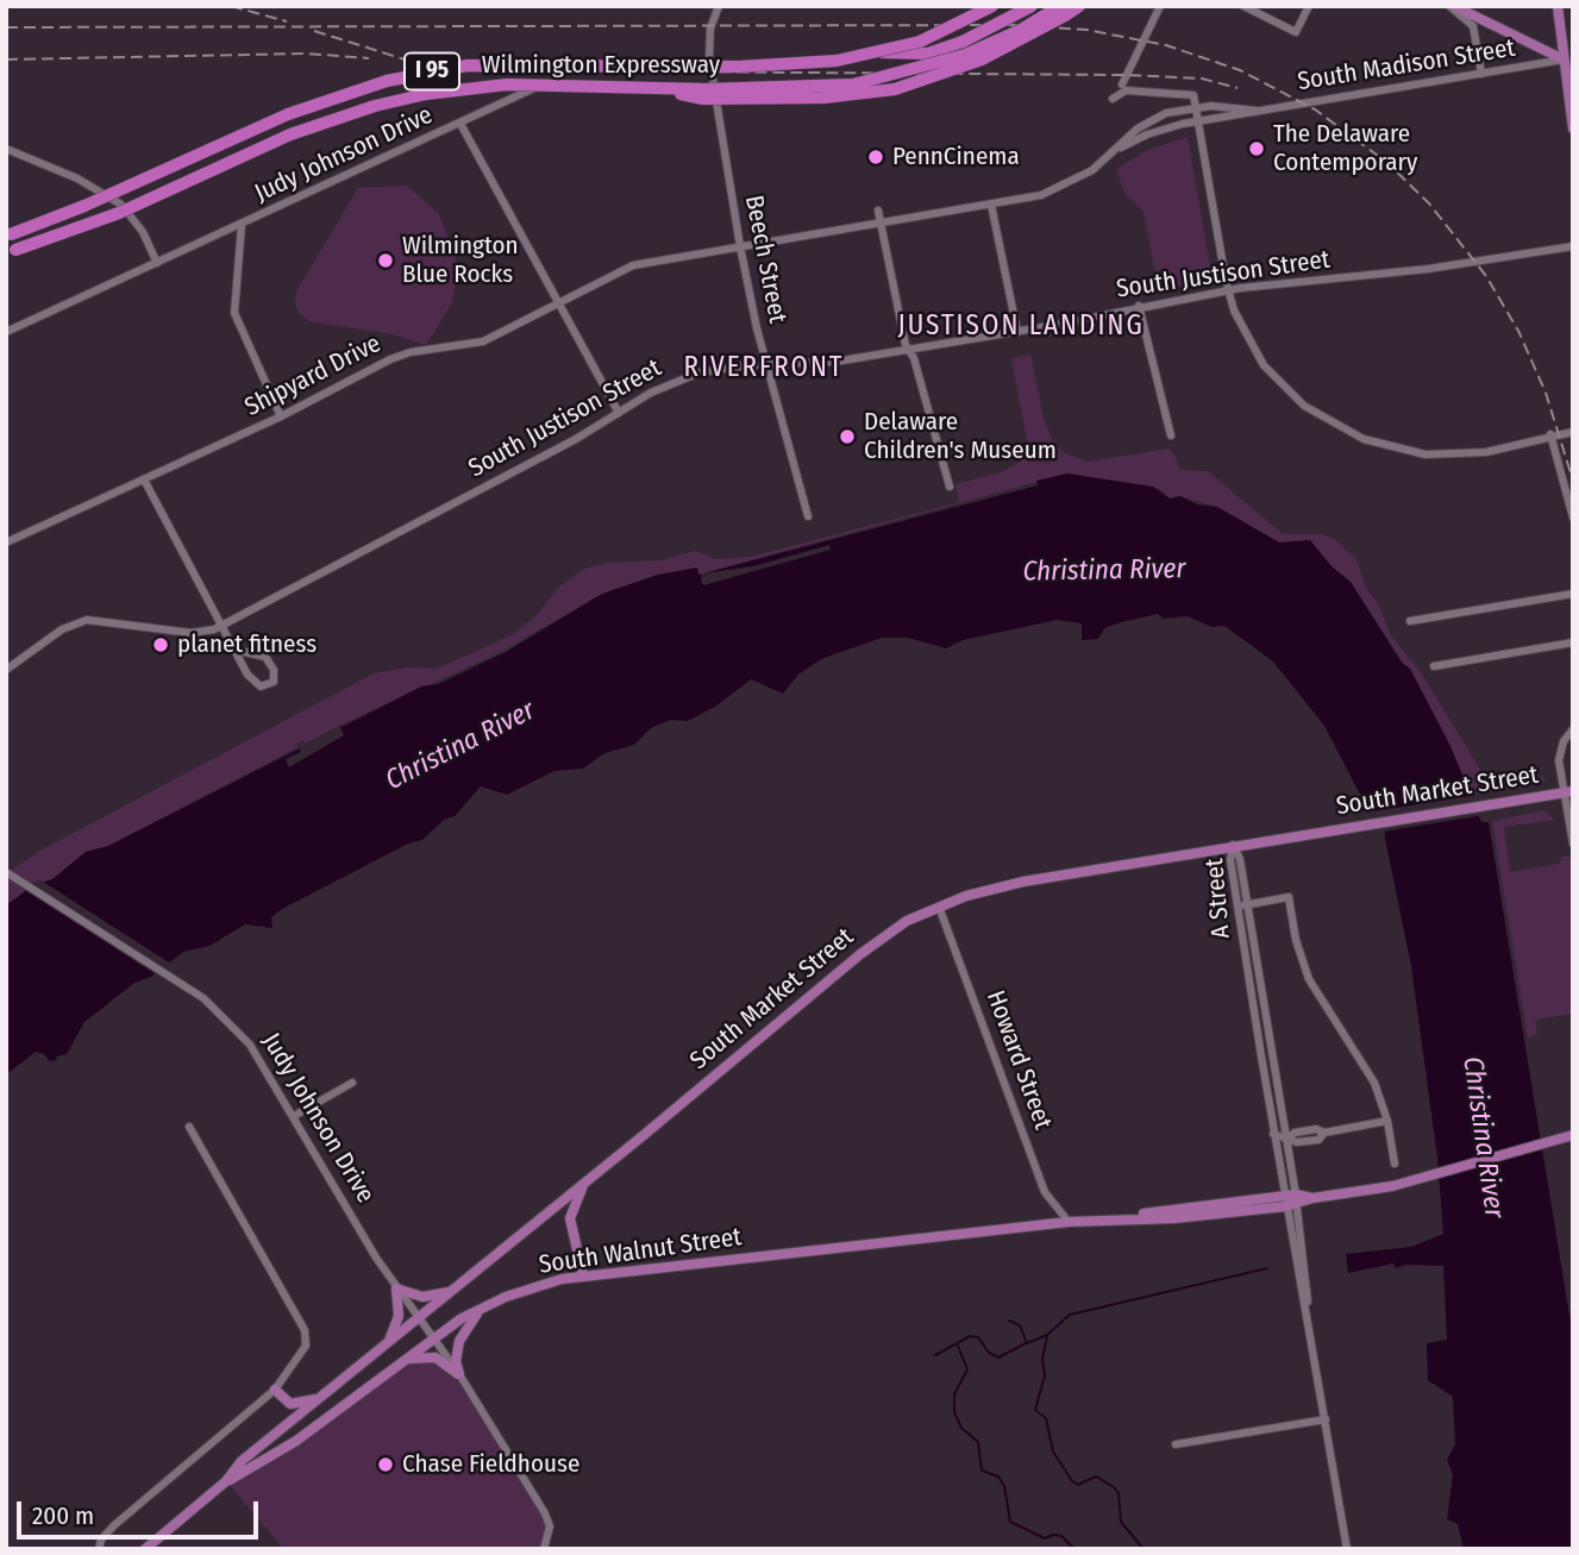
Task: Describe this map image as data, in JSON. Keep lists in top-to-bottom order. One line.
{"streets":{"highway":["Wilmington Expressway","I 95"],"main road":["South Market Street","South Walnut Street"],"street":["South Madison Street","Judy Johnson Drive","Beech Street","South Justison Street","Shipyard Drive","A Street","Howard Street"]},"crossings":[["South Madison Street","Beech Street"],["South Madison Street","Shipyard Drive"],["Judy Johnson Drive","Beech Street"],["Judy Johnson Drive","South Market Street"],["Judy Johnson Drive","South Walnut Street"],["Beech Street","South Justison Street"],["Beech Street","Shipyard Drive"],["South Market Street","A Street"],["South Market Street","Howard Street"],["South Market Street","South Walnut Street"],["A Street","South Walnut Street"],["Howard Street","South Walnut Street"]],"districts":["JUSTISON LANDING","RIVERFRONT"],"water":["Christina River"],"places":["The Delaware Contemporary","PennCinema","Wilmington Blue Rocks","Delaware Children's Museum","planet fitness","Chase Fieldhouse"],"scale_bar":"200 m"}
